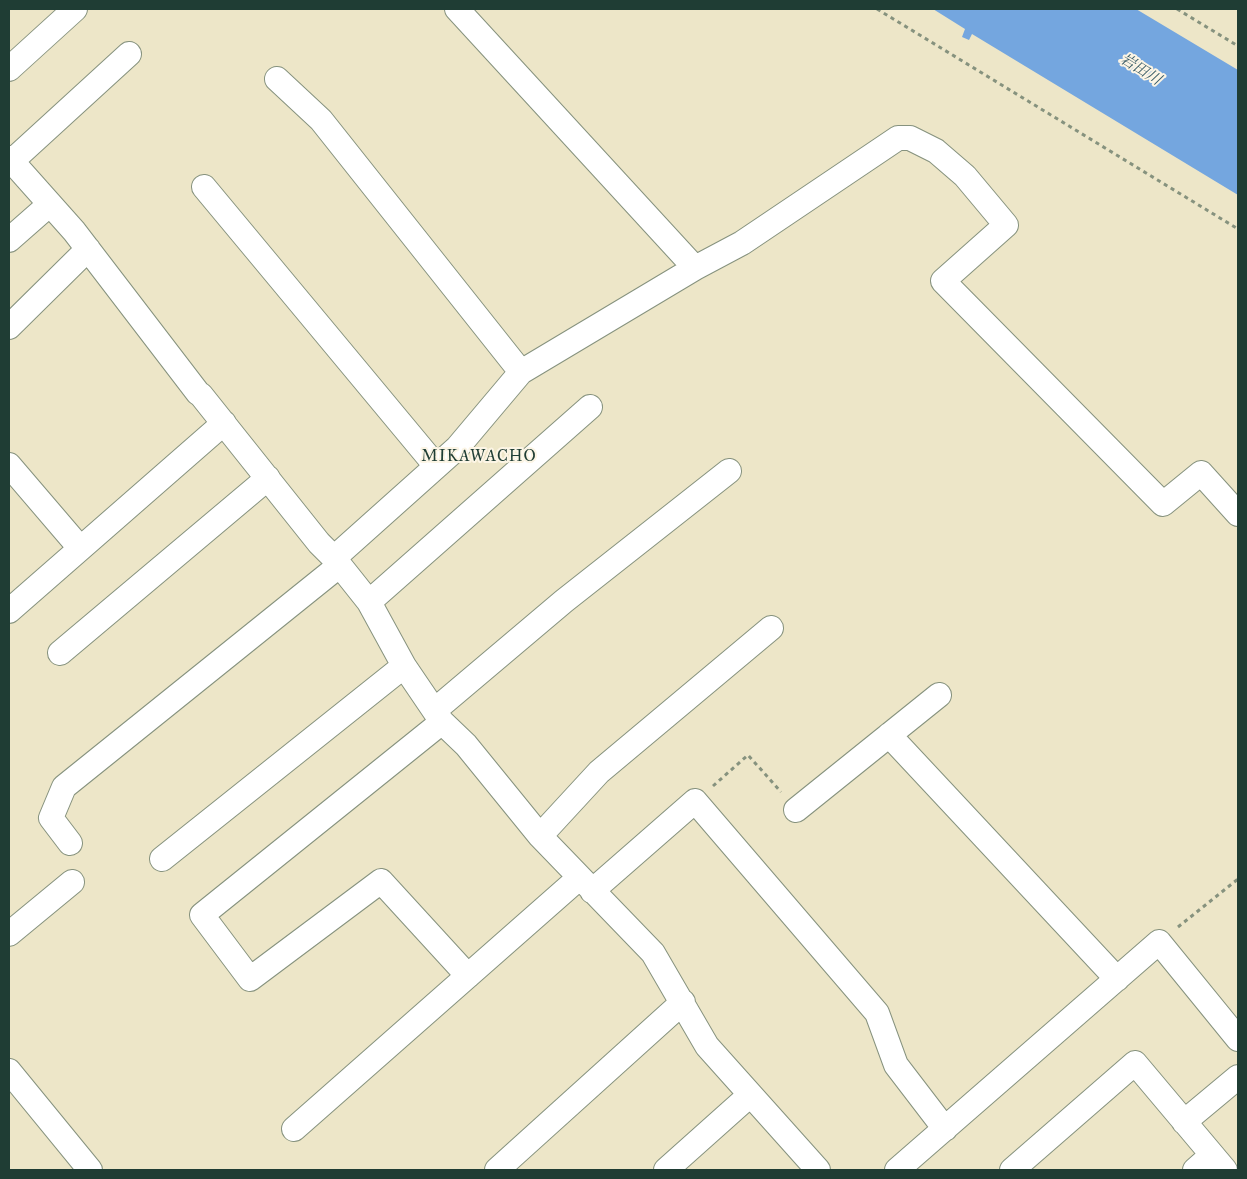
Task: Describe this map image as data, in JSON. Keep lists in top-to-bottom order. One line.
{"districts":["MIKAWACHO"],"water":["岩田川"]}
